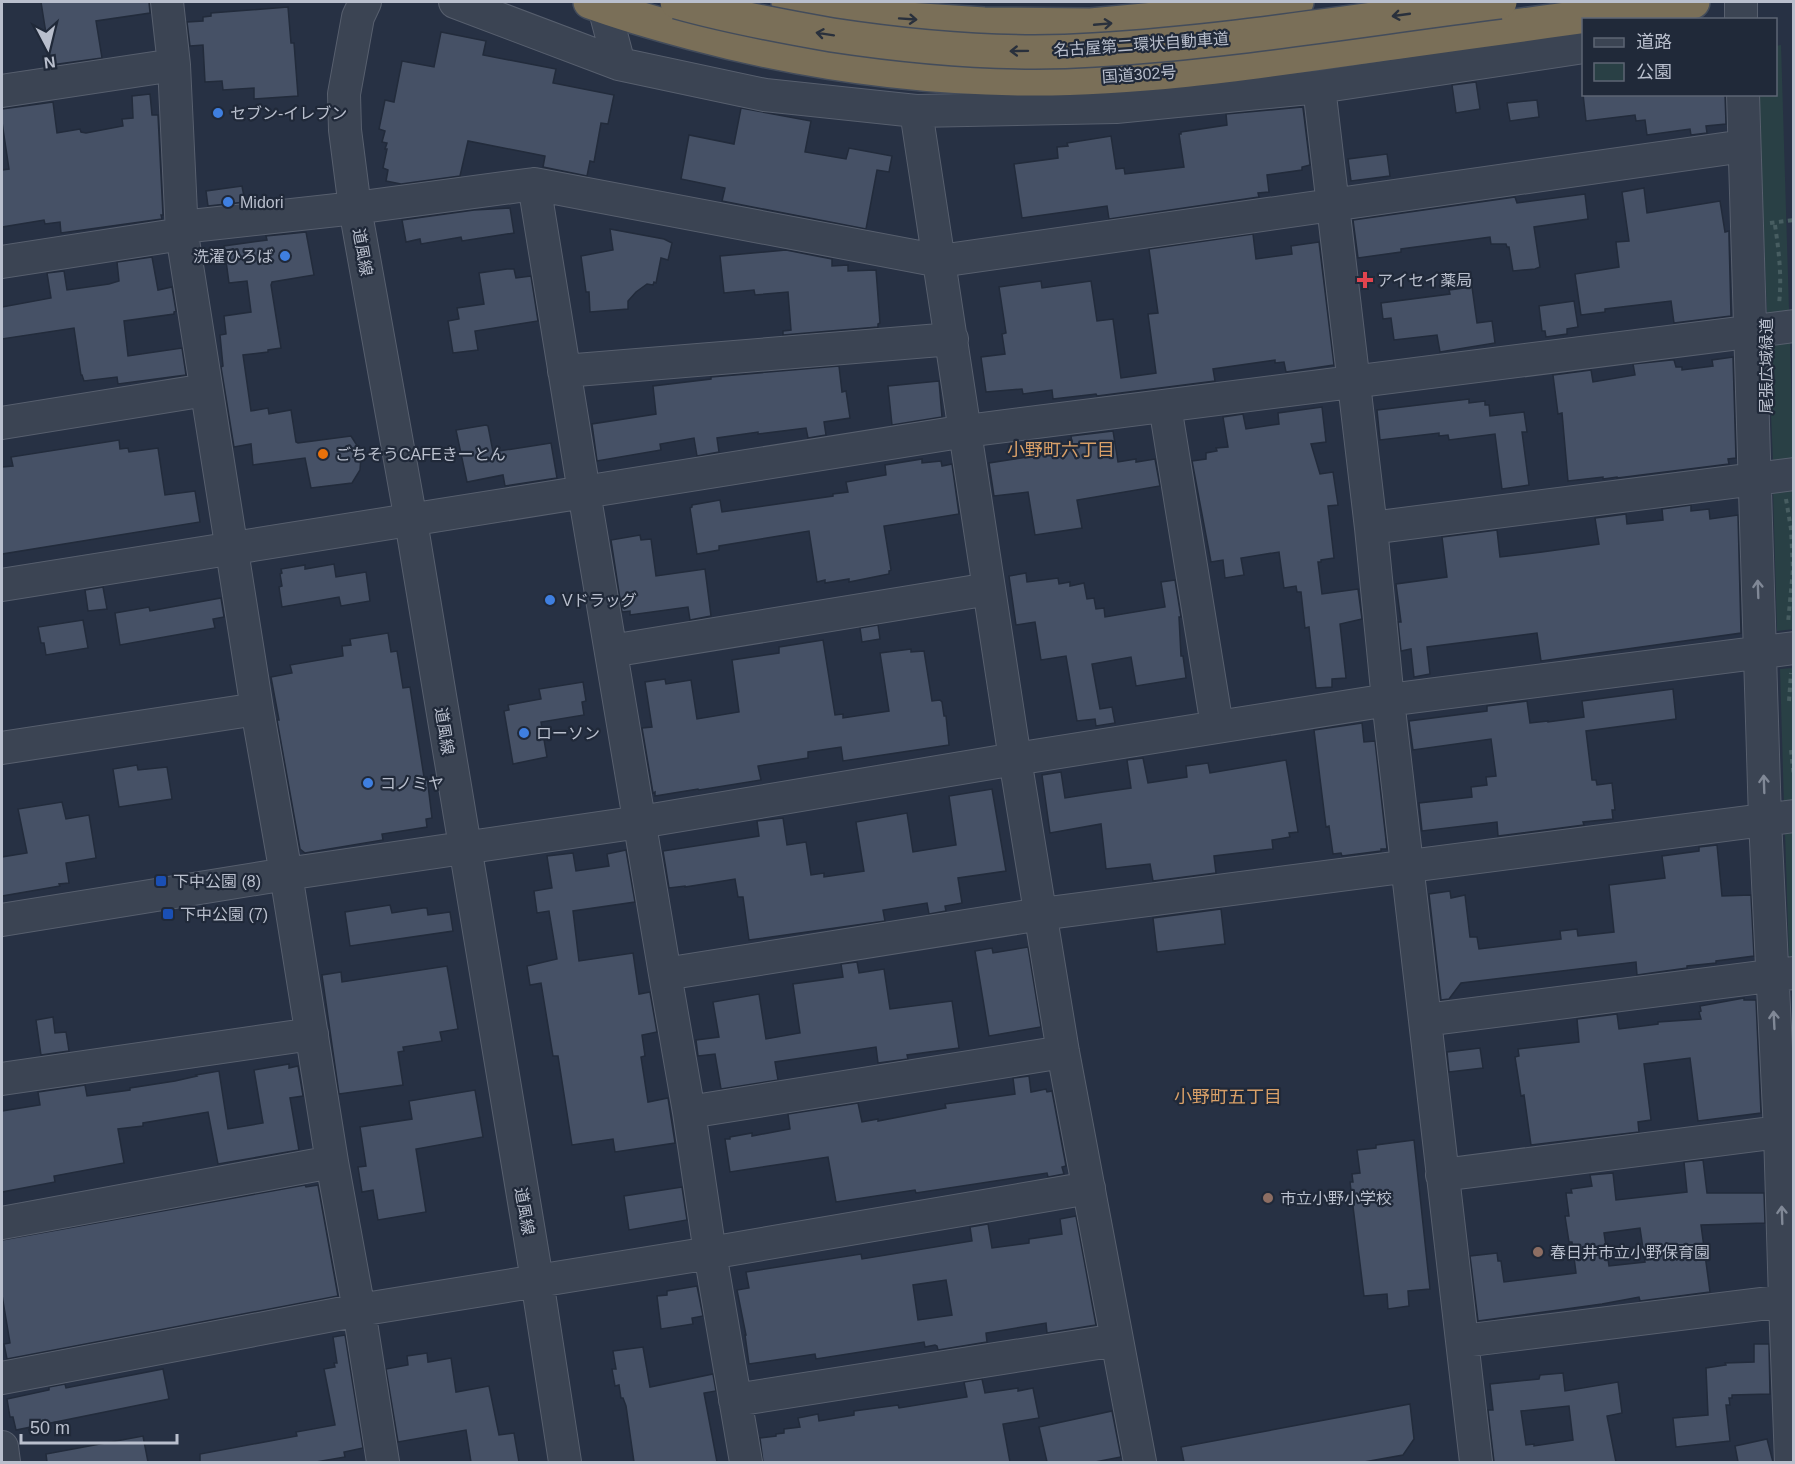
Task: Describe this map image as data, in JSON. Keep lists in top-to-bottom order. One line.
{"streets":{"highway":["名古屋第二環状自動車道","国道302号"],"street":["道風線"],"path":["尾張広域緑道"]},"crossings":[["名古屋第二環状自動車道","国道302号"]],"districts":["小野町六丁目","小野町五丁目"],"places":{"other":["セブン-イレブン","Midori","洗濯ひろば","ごちそうCAFEきーとん","Vドラッグ","ローソン","コノミヤ","市立小野小学校","春日井市立小野保育園"],"health":["アイセイ薬局"],"transit":["下中公園 (8)","下中公園 (7)"]},"legend":["道路","公園"],"scale_bar":"50 m","north":"bottom"}
